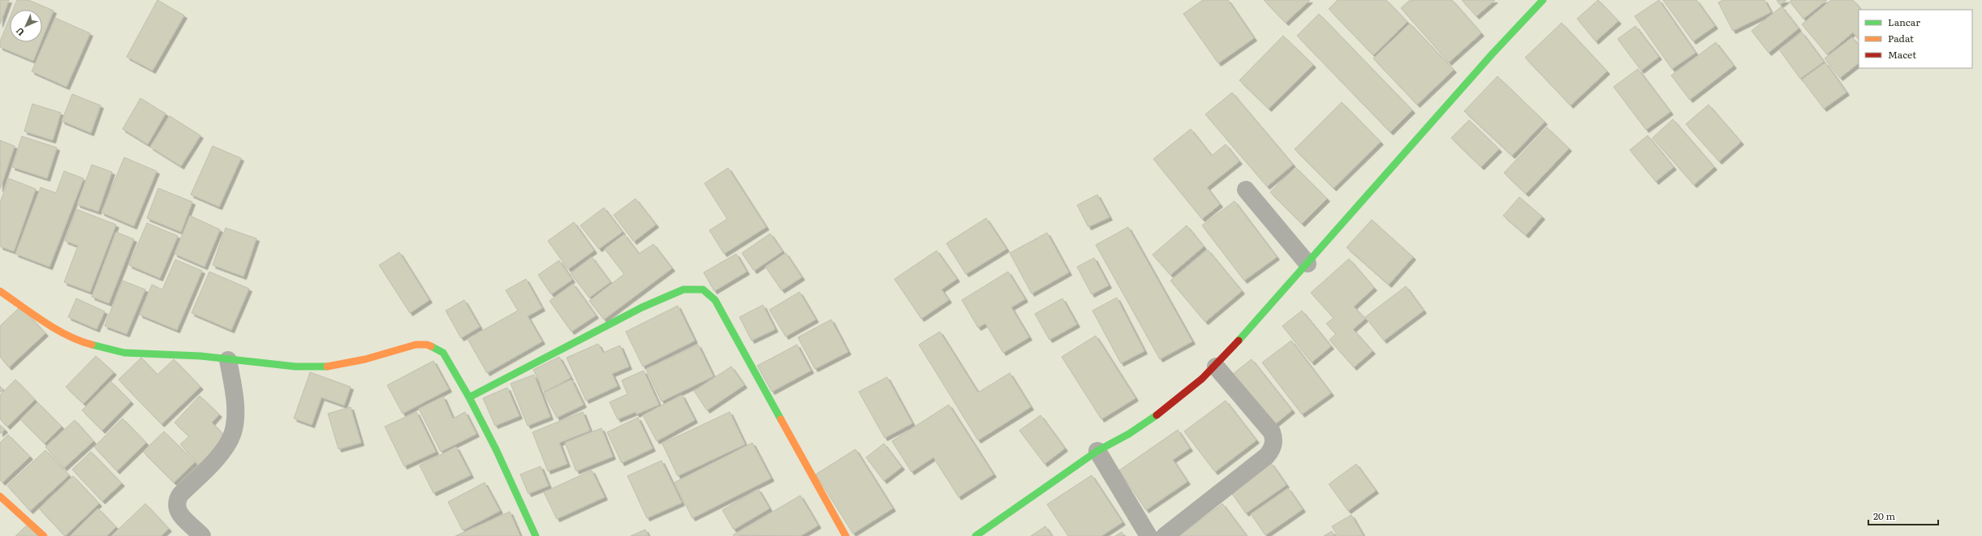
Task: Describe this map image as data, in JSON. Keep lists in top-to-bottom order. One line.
{"legend":["Lancar","Padat","Macet"],"scale_bar":"20 m","north":"bottom left"}
